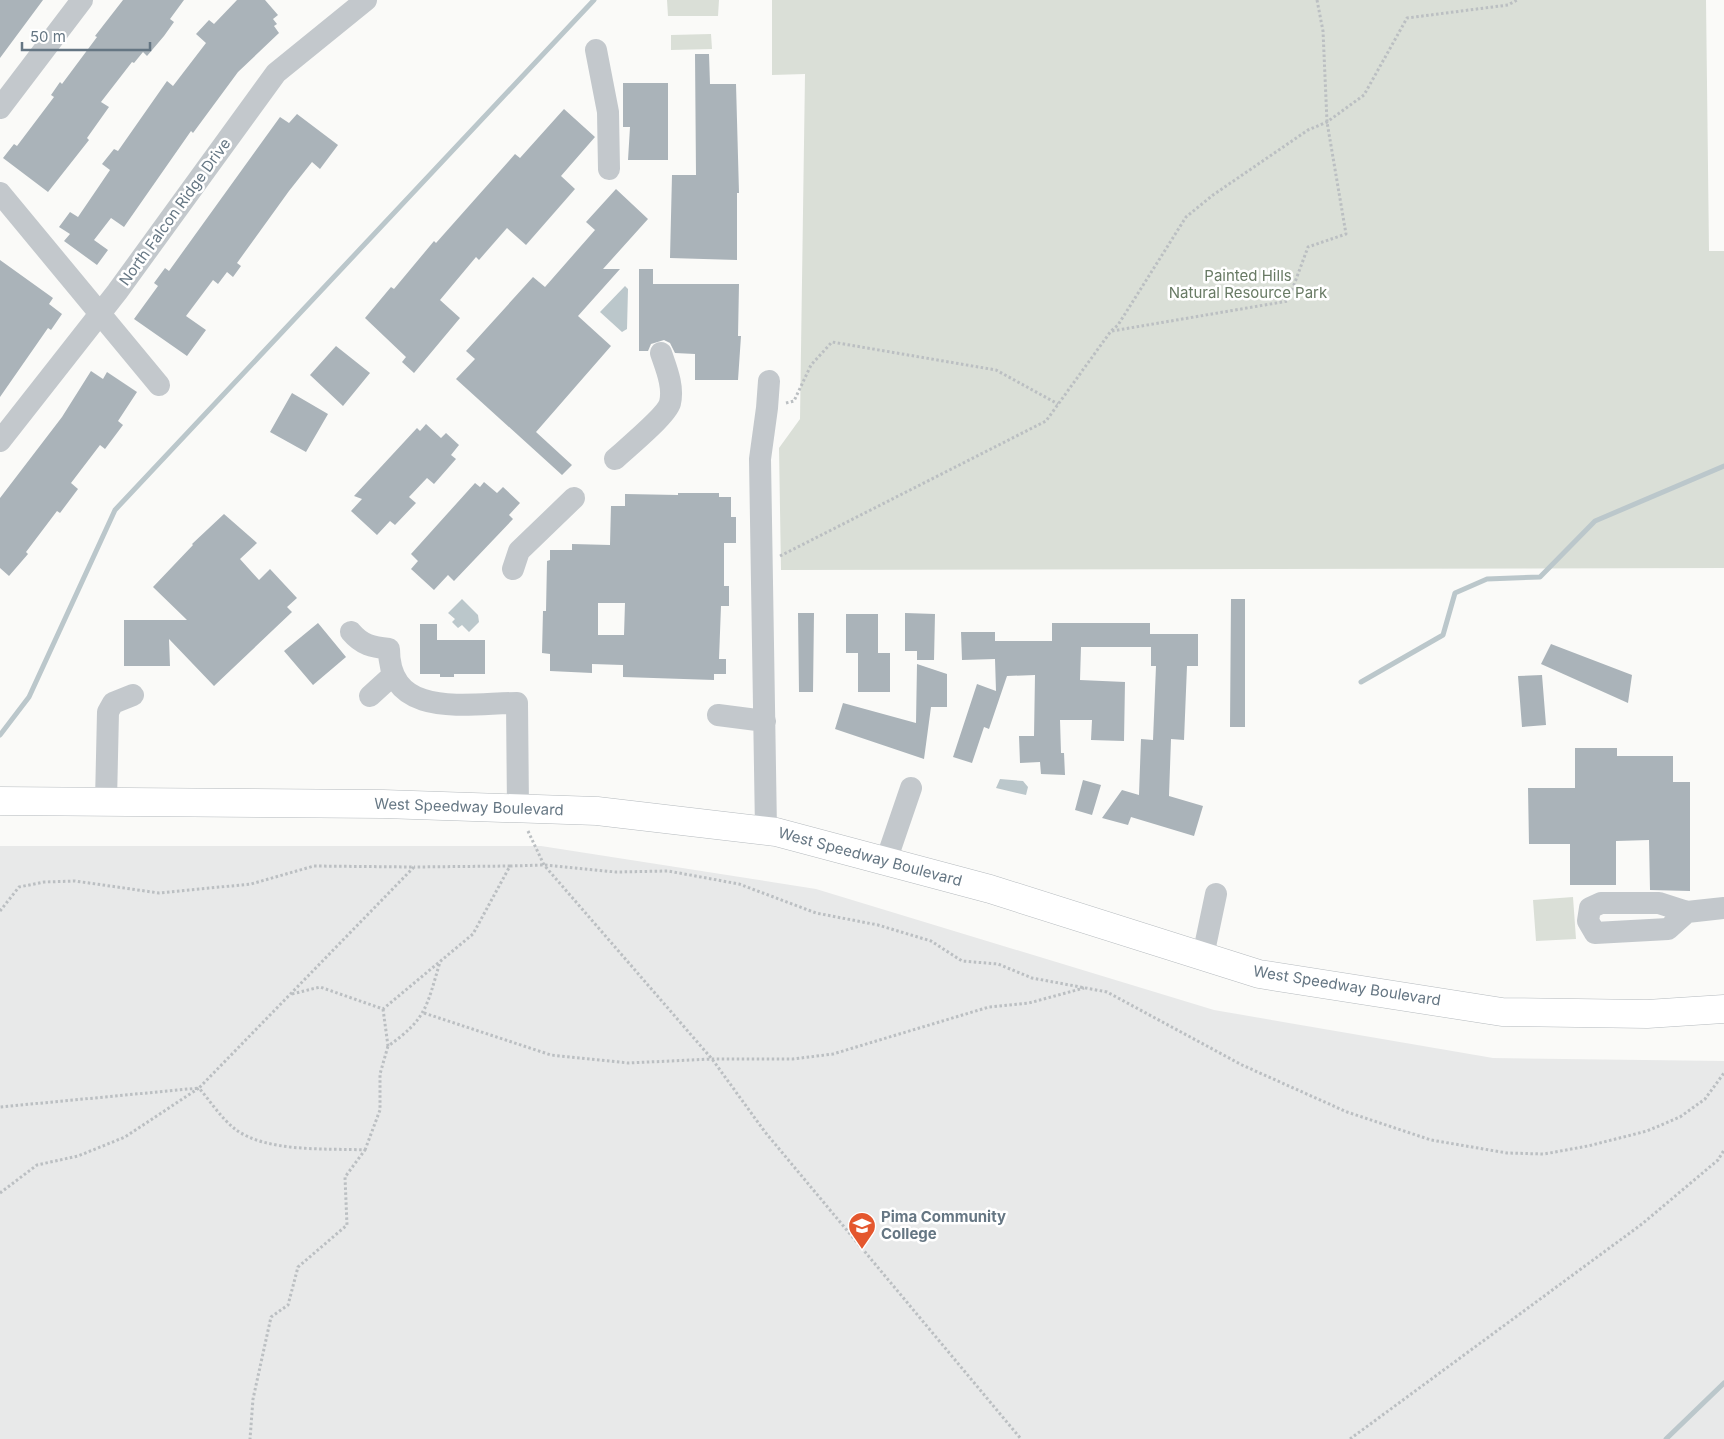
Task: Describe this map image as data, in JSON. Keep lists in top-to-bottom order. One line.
{"streets":{"main road":["West Speedway Boulevard"],"street":["North Falcon Ridge Drive"]},"parks":["Painted Hills Natural Resource Park"],"places":{"school or university":["Pima Community College"]},"scale_bar":"50 m"}
